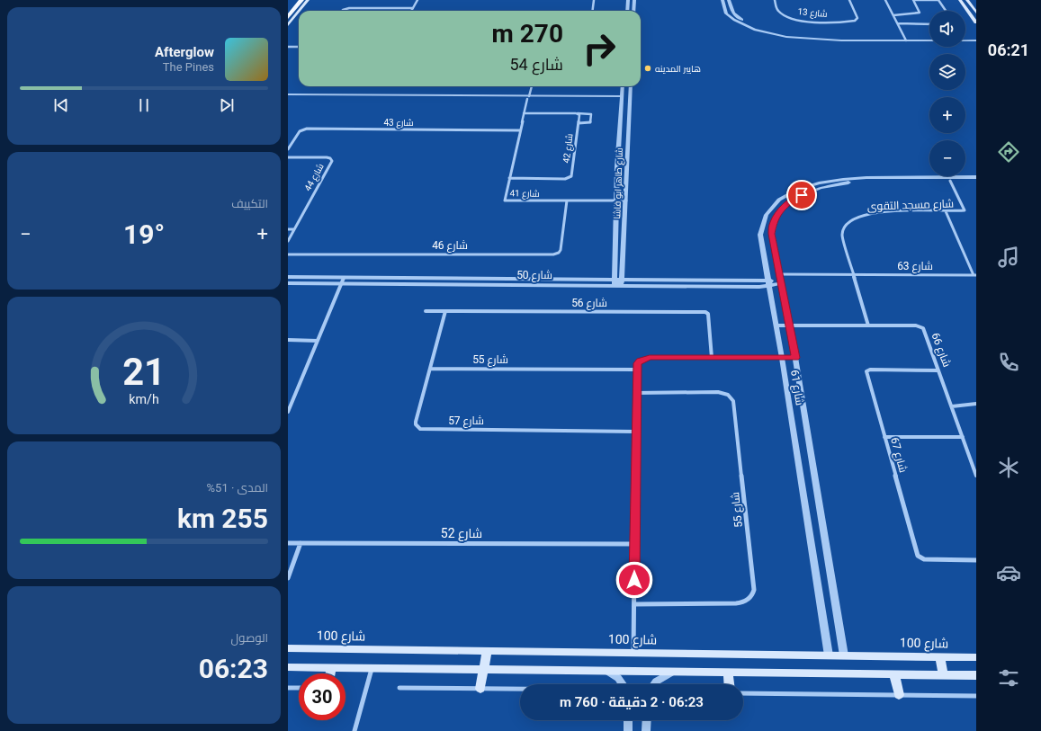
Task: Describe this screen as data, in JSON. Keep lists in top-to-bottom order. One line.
{"streets":{"main road":["شارع 100"],"street":["شارع 13","شارع 43","شارع 42","شارع 44","شارع طاهر ابو فاشا","شارع 41","شارع مسجد التقوى","شارع 46","شارع 63","شارع 50","شارع 56","شارع 66","شارع 55","شارع 61","شارع 57","شارع 67","شارع 52"]},"crossings":[["شارع 43","شارع 41"],["شارع 42","شارع 41"],["شارع طاهر ابو فاشا","شارع 41"],["شارع طاهر ابو فاشا","شارع 50"],["شارع 41","شارع 46"],["شارع مسجد التقوى","شارع 63"],["شارع مسجد التقوى","شارع 66"],["شارع مسجد التقوى","شارع 61"],["شارع 63","شارع 50"],["شارع 63","شارع 61"],["شارع 50","شارع 61"],["شارع 56","شارع 57"],["شارع 66","شارع 61"],["شارع 66","شارع 67"],["شارع 55","شارع 57"],["شارع 61","شارع 100"]],"places":["هايبر المدينه"],"page":{"tabs":"06:21","map_buttons":["+","−"],"turn":["270 m","شارع 54"],"song":["Afterglow","The Pines"],"tile":["التكييف",["المدى · 51%","255 km"],["الوصول","06:23"]],"heat":["−","19°","+"],"limit":"30","trip":"06:23 · 2 دقيقة · 760 m","gauge":["21","km/h"]}}
